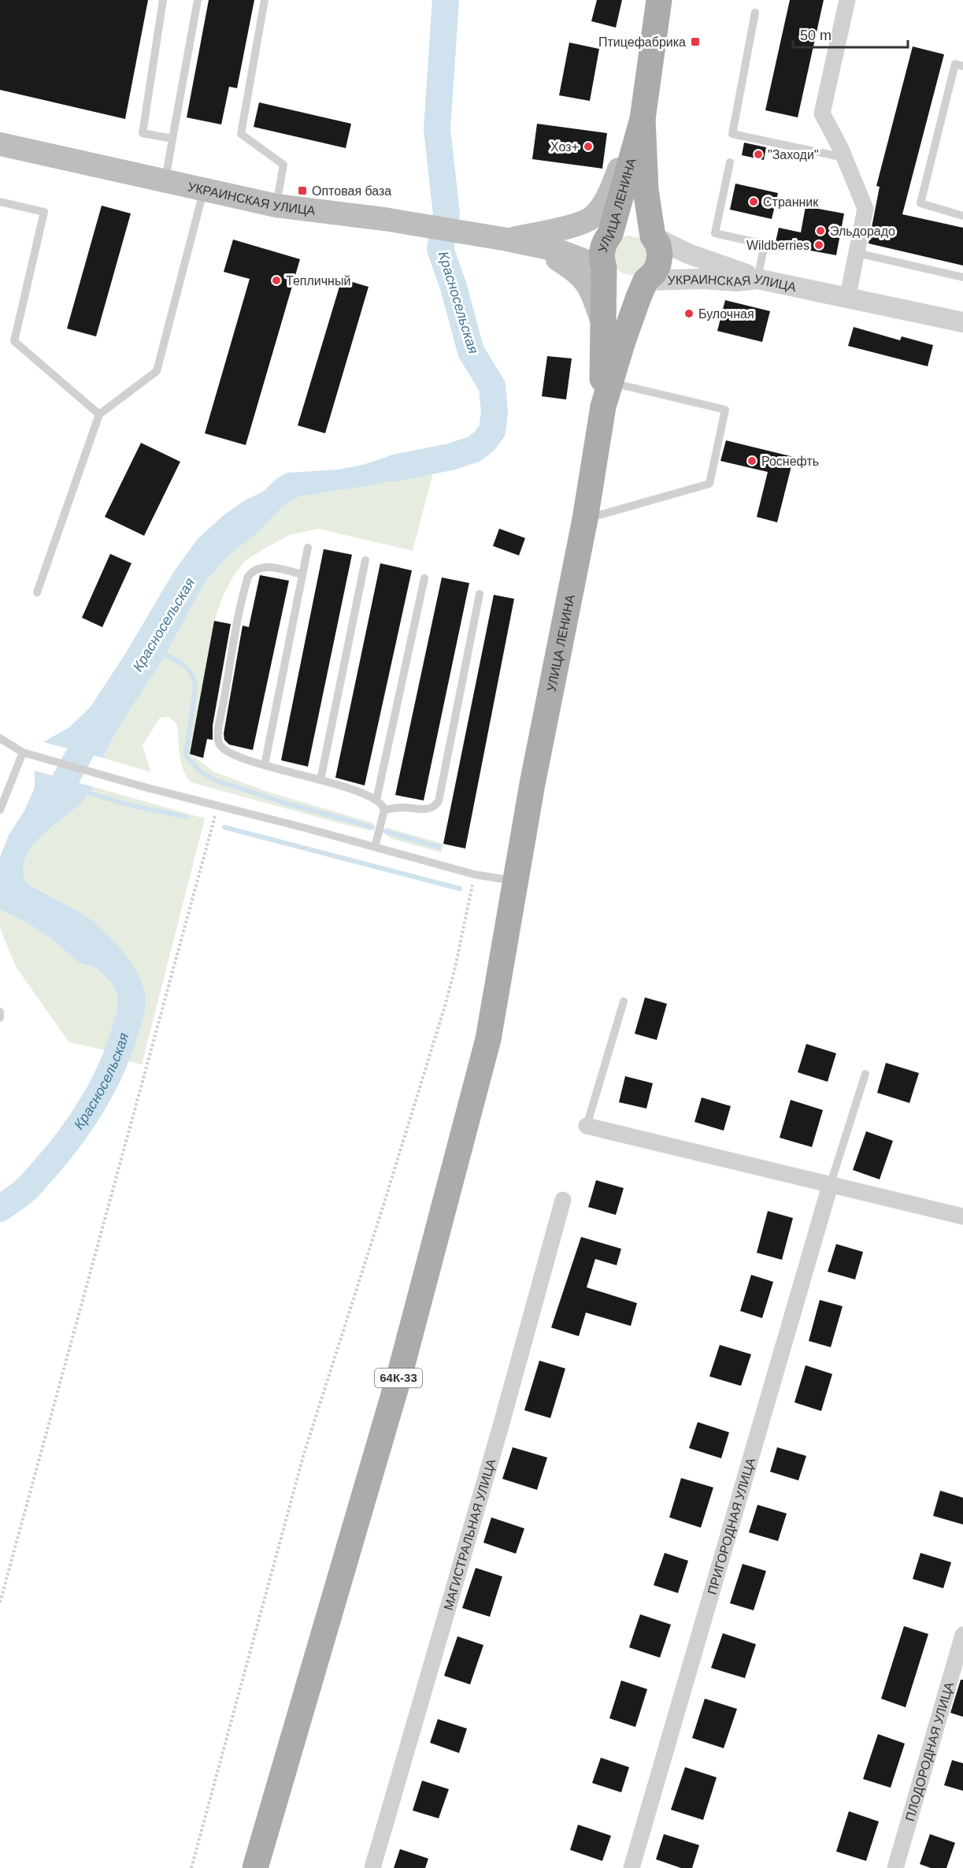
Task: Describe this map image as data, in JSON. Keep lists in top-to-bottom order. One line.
{"streets":{"main road":["УКРАИНСКАЯ УЛИЦА","УЛИЦА ЛЕНИНА","64К-33"],"street":["ПРИГОРОДНАЯ УЛИЦА","МАГИСТРАЛЬНАЯ УЛИЦА","ПЛОДОРОДНАЯ УЛИЦА"]},"crossings":[["УКРАИНСКАЯ УЛИЦА","УЛИЦА ЛЕНИНА"],["УЛИЦА ЛЕНИНА","64К-33"]],"water":["Красносельская"],"places":{"transit":["Птицефабрика","Оптовая база"],"other":["Хоз+","\"Заходи\"","Странник","Эльдорадо","Wildberries","Тепличный","Булочная","Роснефть"]},"scale_bar":"50 m"}
